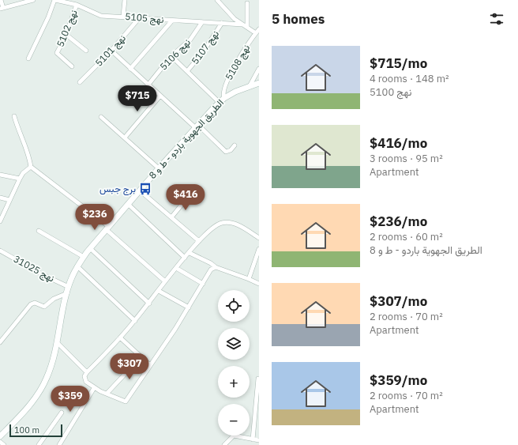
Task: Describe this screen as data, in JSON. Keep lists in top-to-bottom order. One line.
{"streets":{"main road":["الطريق الجهوية باردو - ط و 8"],"street":["نهج 5105","نهج 5102","نهج 5107","نهج 5101","نهج 5106","نهج 5108","نهج 31025"]},"crossings":[["نهج 5105","نهج 5102"],["نهج 5105","نهج 5107"],["نهج 5105","نهج 5101"],["نهج 5105","نهج 5106"],["نهج 5108","الطريق الجهوية باردو - ط و 8"],["الطريق الجهوية باردو - ط و 8","نهج 31025"]],"places":{"bus stop":["برج جبس"]},"scale_bar":"100 m","page":{"heading":"5 homes","list":[{"name":"$715/mo","note":"4 rooms · 148 m² · نهج 5100"},{"name":"$416/mo","note":"3 rooms · 95 m² · Apartment"},{"name":"$236/mo","note":"2 rooms · 60 m² · الطريق الجهوية باردو - ط و 8"},{"name":"$307/mo","note":"2 rooms · 70 m² · Apartment"},{"name":"$359/mo","note":"2 rooms · 70 m² · Apartment"}],"price":["$715","$416","$236","$307","$359"],"map_buttons":["+","−"],"scale":"100 m"}}
